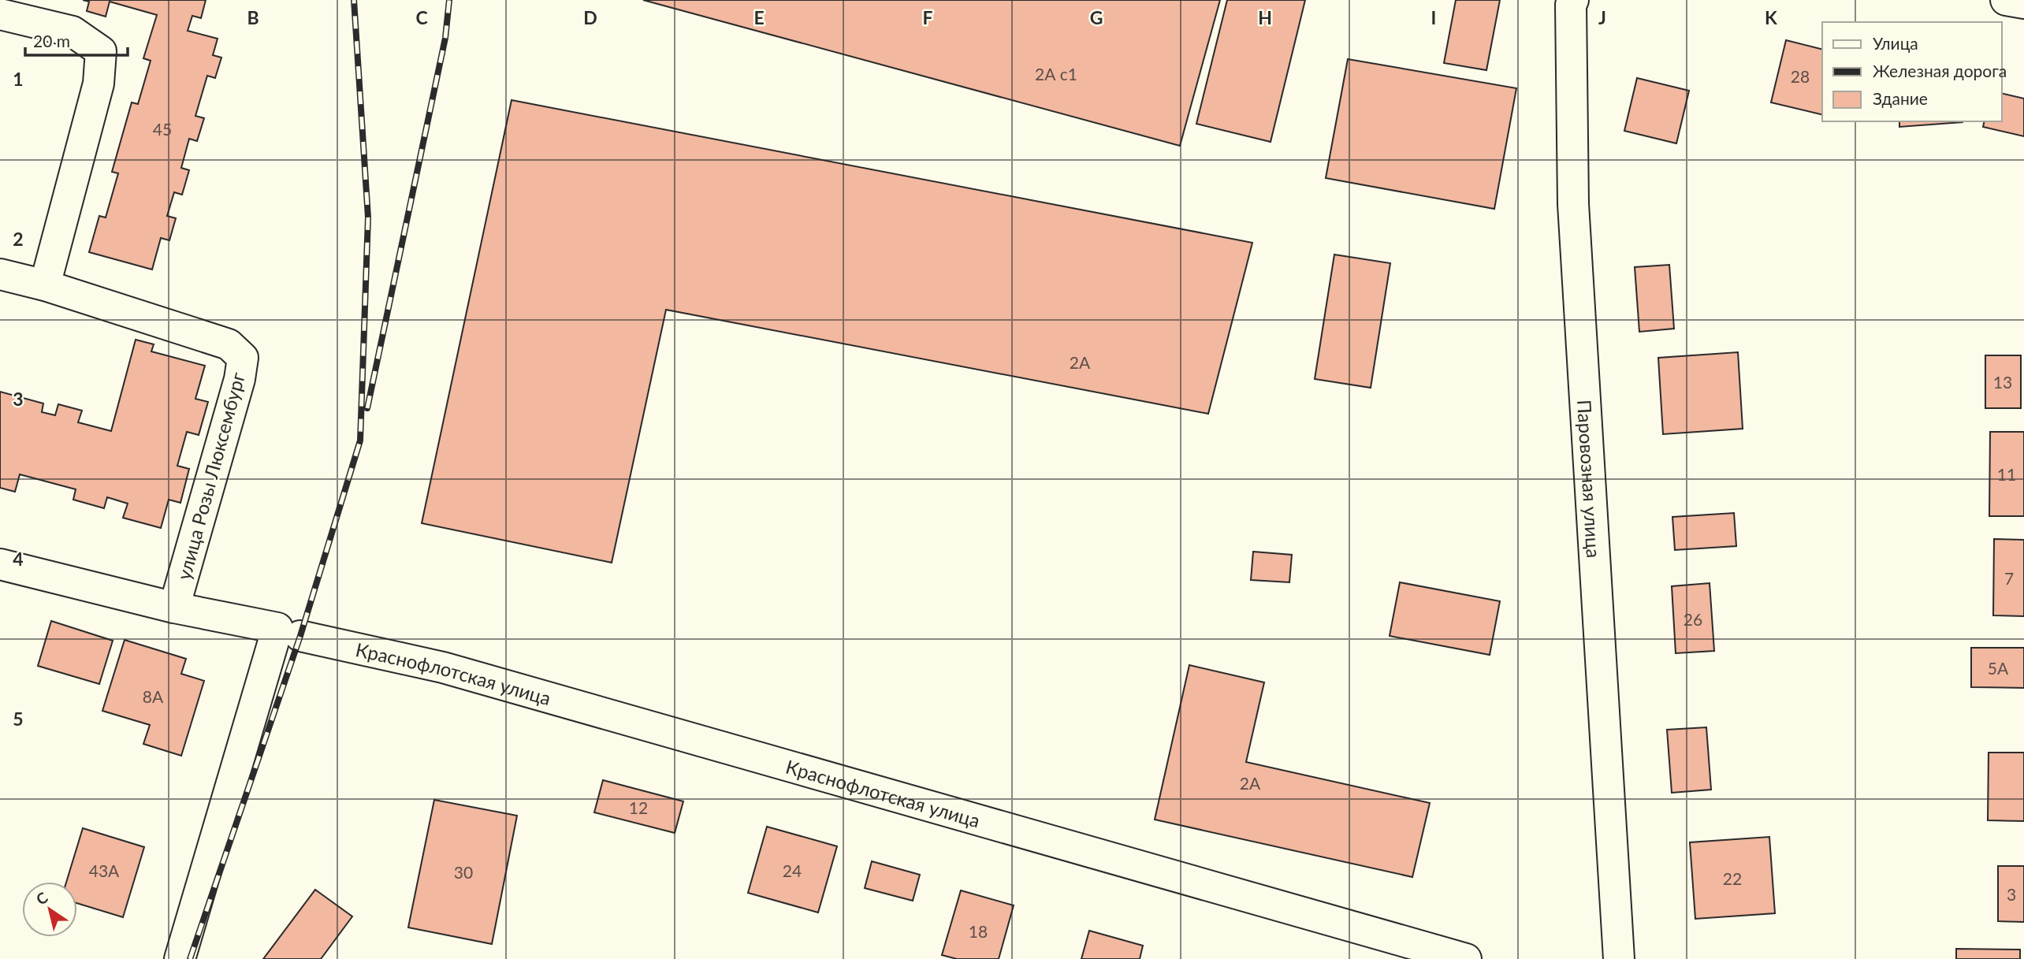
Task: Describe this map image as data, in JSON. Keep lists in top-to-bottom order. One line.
{"streets":{"street":["улица Розы Люксембург","Паровозная улица","Краснофлотская улица"]},"crossings":[["улица Розы Люксембург","Краснофлотская улица"]],"house_numbers":["2А с1","28","45","2А","13","11","7","26","5А","8А","2А","12","43А","24","30","22","3","18"],"legend":["Улица","Железная дорога","Здание"],"scale_bar":"20 m","north":"top left","grid":{"columns":["B","C","D","E","F","G","H","I","J","K"],"rows":["1","2","3","4","5"]}}
